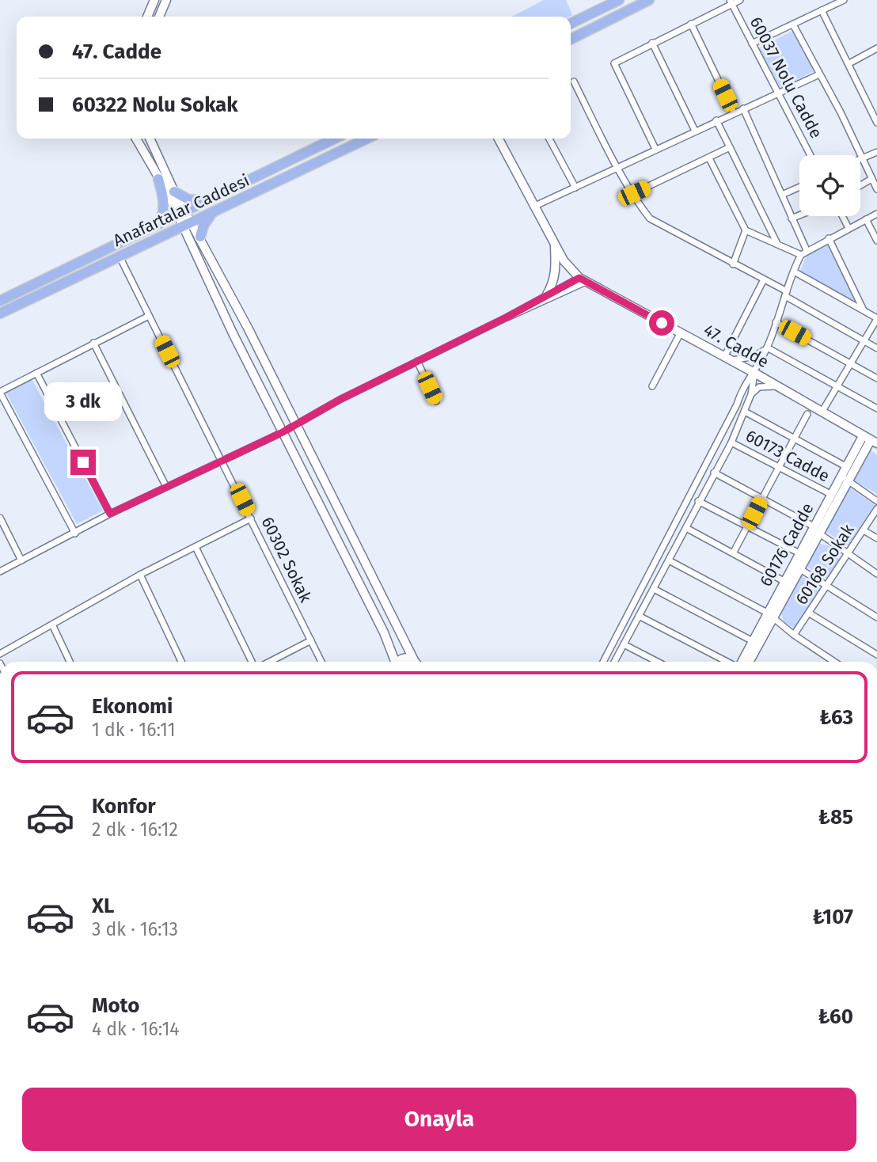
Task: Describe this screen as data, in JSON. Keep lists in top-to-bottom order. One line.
{"streets":{"main road":["Anafartalar Caddesi","47. Cadde","60176 Cadde"],"street":["60037 Nolu Cadde","60173 Cadde","60302 Sokak","60168 Sokak"]},"crossings":[["Anafartalar Caddesi","60302 Sokak"],["47. Cadde","60176 Cadde"],["60173 Cadde","60176 Cadde"]],"page":{"banner":["47. Cadde","60322 Nolu Sokak"],"bubble":"3 dk","list":[{"name":"Ekonomi","note":"1 dk · 16:11","value":"₺63"},{"name":"Konfor","note":"2 dk · 16:12","value":"₺85"},{"name":"XL","note":"3 dk · 16:13","value":"₺107"},{"name":"Moto","note":"4 dk · 16:14","value":"₺60"}],"buttons":"Onayla"}}
